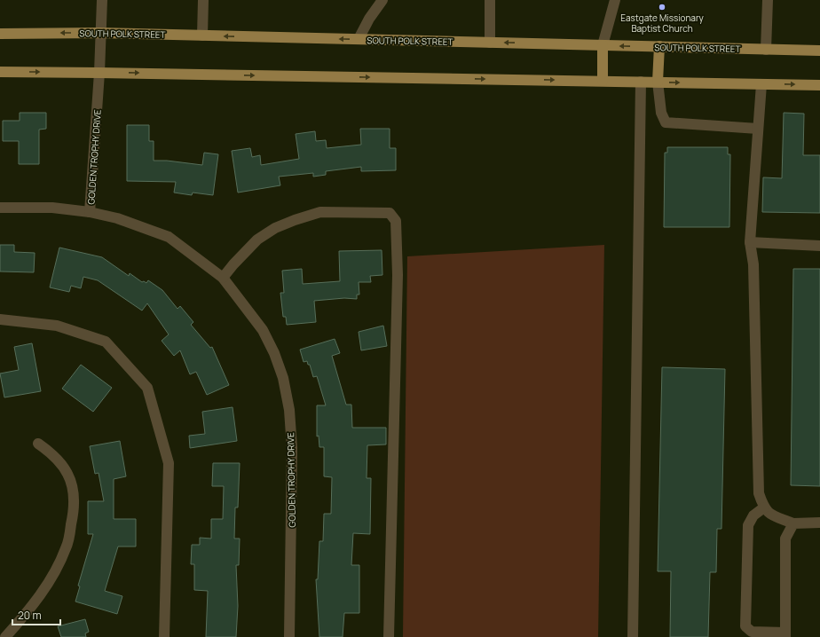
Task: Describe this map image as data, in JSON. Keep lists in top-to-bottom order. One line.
{"streets":{"main road":["SOUTH POLK STREET"],"street":["GOLDEN TROPHY DRIVE"]},"crossings":[["SOUTH POLK STREET","GOLDEN TROPHY DRIVE"]],"places":["Eastgate Missionary Baptist Church"],"scale_bar":"20 m"}
